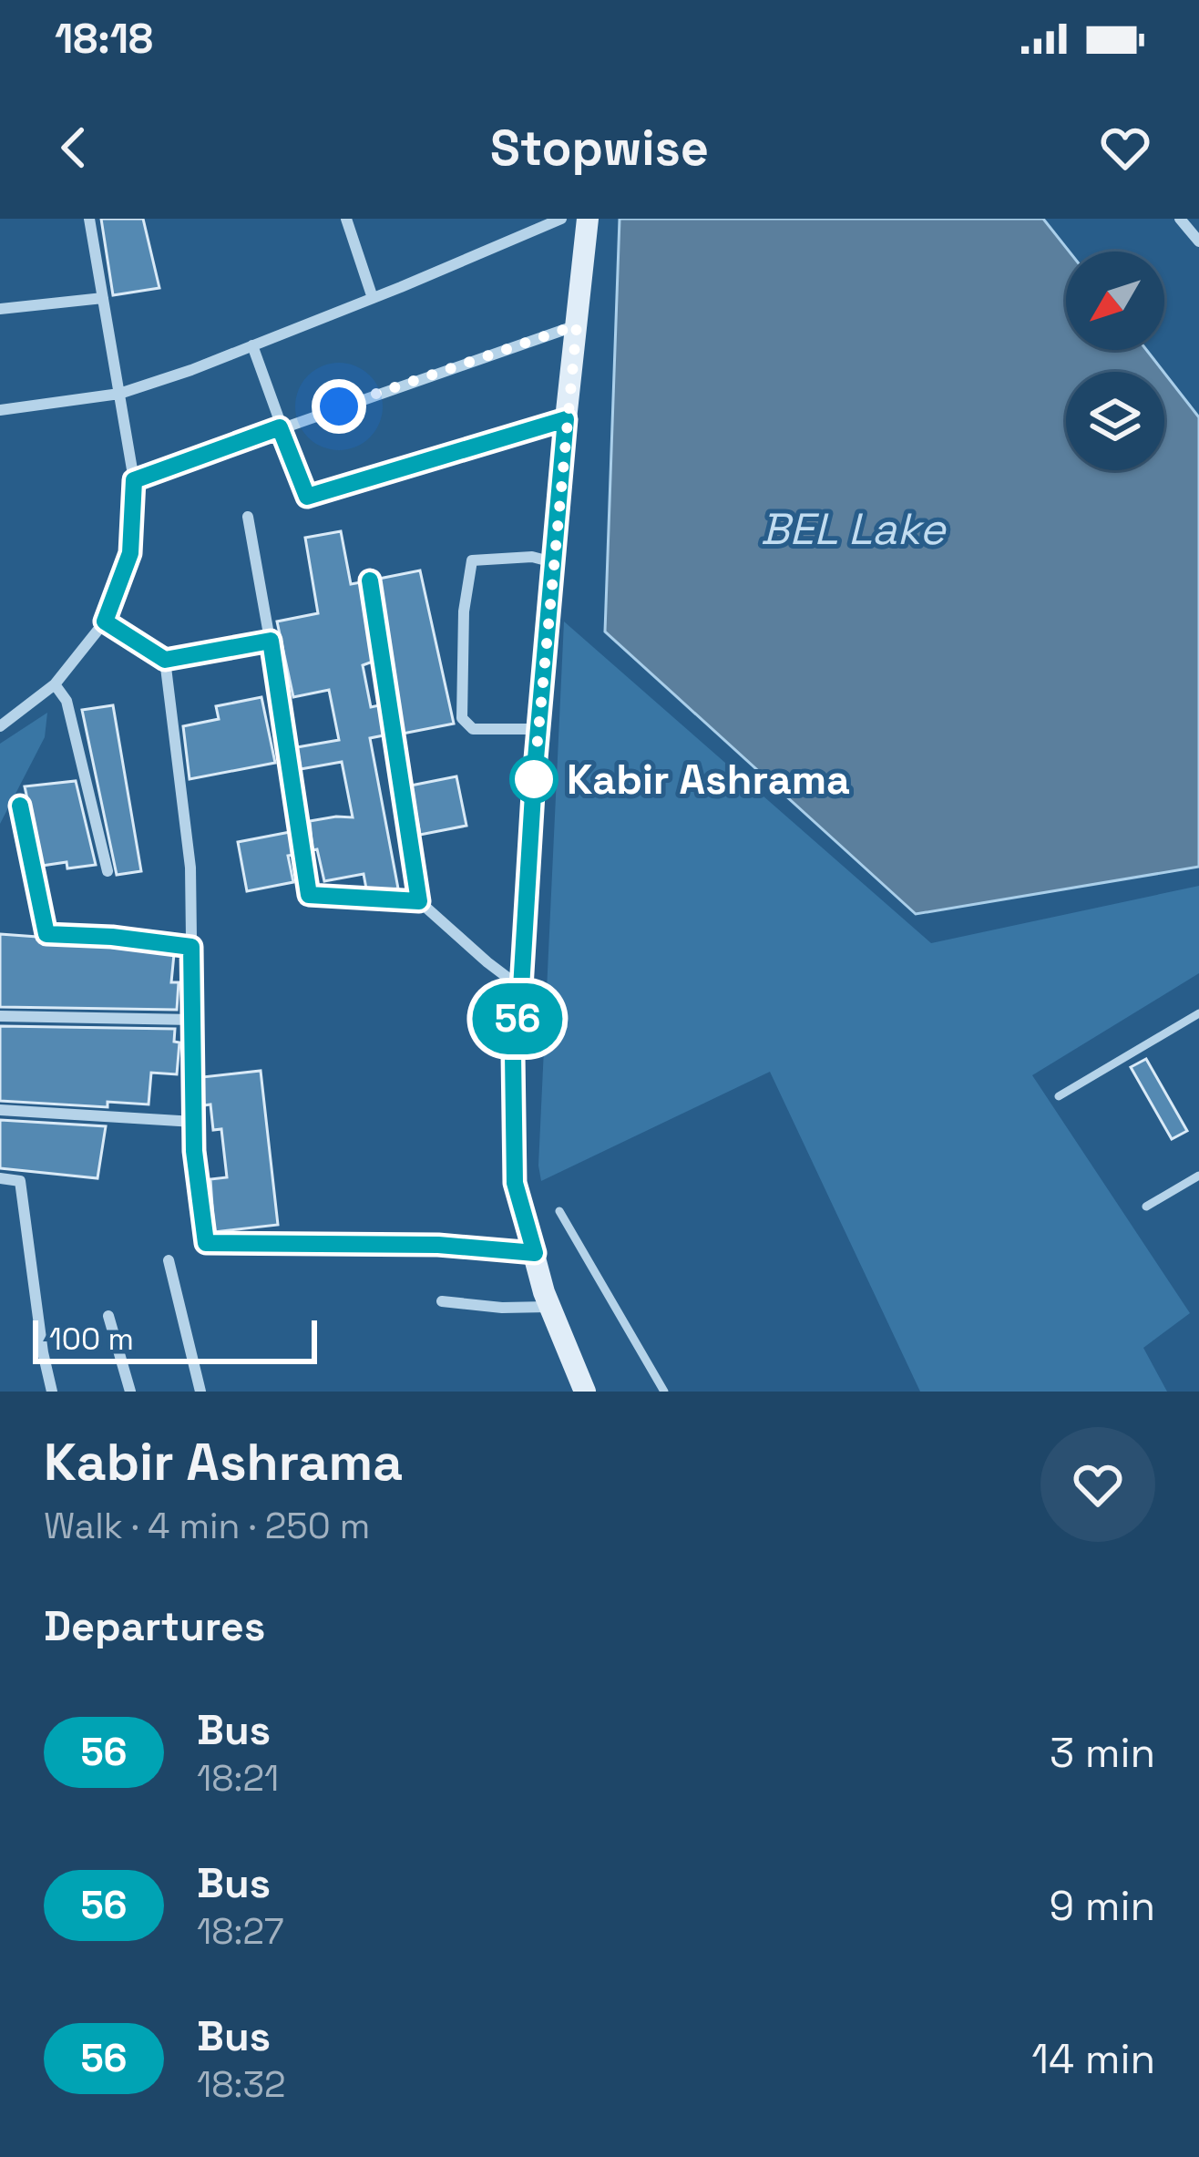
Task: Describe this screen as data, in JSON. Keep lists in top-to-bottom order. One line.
{"water":["BEL Lake"],"places":["Kabir Ashrama"],"lines":["bus line 56"],"scale_bar":"100 m","north":"bottom left","page":{"status":"18:18","header":"Stopwise","on_map":"56","scale":"100 m","heading":[["Kabir Ashrama","Walk · 4 min · 250 m"],"Departures"],"list":[{"mark":"56","name":"Bus","note":"18:21","value":"3 min"},{"mark":"56","name":"Bus","note":"18:27","value":"9 min"},{"mark":"56","name":"Bus","note":"18:32","value":"14 min"}]}}
